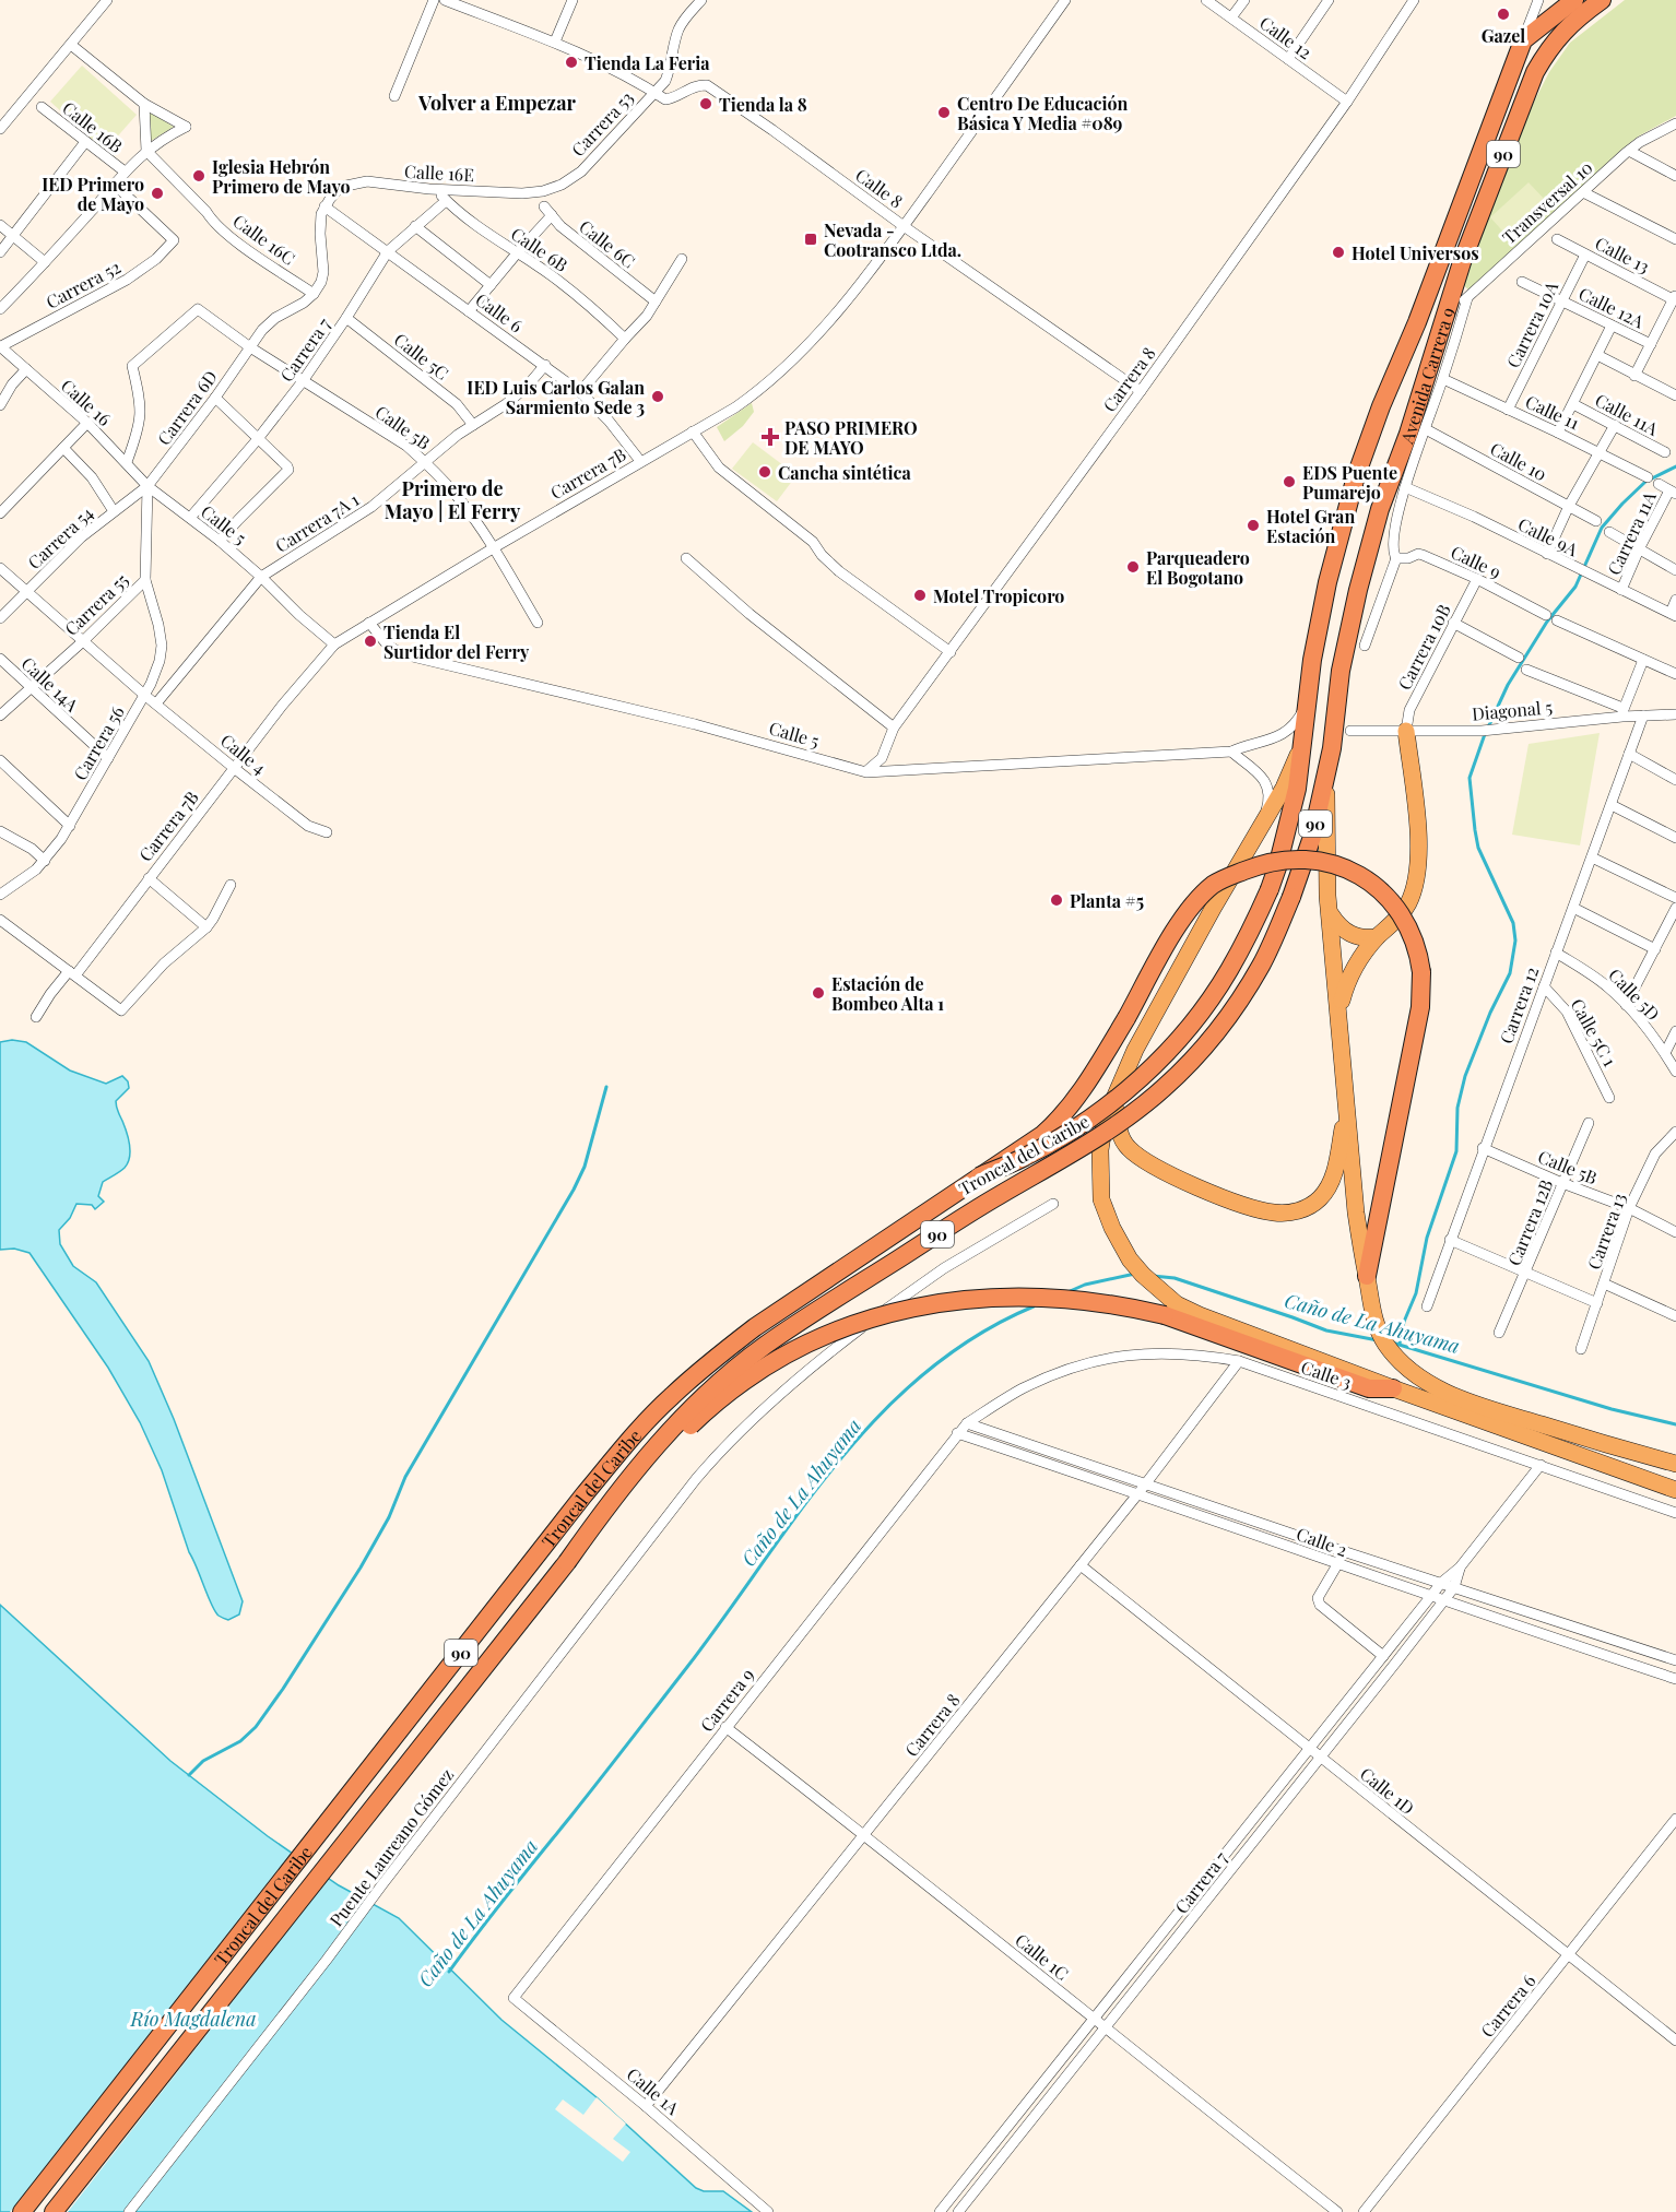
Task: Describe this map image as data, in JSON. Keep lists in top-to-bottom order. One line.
{"streets":{"highway":["90","Avenida Carrera 9","Troncal del Caribe"],"street":["Calle 12","Carrera 53","Calle 16B","Calle 16E","Calle 8","Transversal 10","Calle 16C","Calle 6C","Calle 6B","Calle 13","Carrera 52","Calle 12A","Calle 6","Carrera 10A","Carrera 7","Calle 5C","Carrera 8","Calle 16","Carrera 6D","Calle 11","Calle 11A","Calle 5B","Calle 10","Carrera 7B","Carrera 7A 1","Calle 5","Carrera 11A","Calle 9A","Carrera 54","Calle 9","Carrera 55","Carrera 10B","Calle 14A","Diagonal 5","Carrera 56","Calle 4","Calle 5D","Carrera 12","Calle 5C 1","Carrera 12B","Carrera 13","Calle 3","Calle 2","Carrera 9","Calle 1D","Puente Laureano Gómez","Calle 1C","Carrera 6","Calle 1A"]},"crossings":[["Calle 12","Carrera 8"],["Carrera 53","Calle 16E"],["Carrera 53","Calle 8"],["Calle 16E","Calle 6B"],["Calle 16E","Calle 6"],["Calle 8","Carrera 8"],["Calle 8","Carrera 7B"],["Transversal 10","Avenida Carrera 9"],["Calle 16C","Carrera 6D"],["Calle 6B","Carrera 7"],["Calle 13","Carrera 10A"],["Carrera 52","Calle 16"],["Calle 12A","Carrera 10A"],["Calle 6","Carrera 7"],["Calle 6","Carrera 7B"],["Calle 6","Carrera 7A 1"],["Carrera 10A","Calle 11"],["Carrera 7","Calle 5C"],["Carrera 7","Calle 5B"],["Carrera 7","Calle 5"],["Carrera 7","Calle 3"],["Carrera 7","Calle 2"],["Carrera 7","Calle 1D"],["Carrera 7","Calle 1C"],["Calle 5C","Carrera 7A 1"],["Avenida Carrera 9","Calle 5"],["Avenida Carrera 9","Troncal del Caribe"],["Carrera 8","Calle 5"],["Carrera 8","Calle 3"],["Carrera 8","Calle 2"],["Carrera 8","Calle 1D"],["Carrera 8","Calle 1C"],["Carrera 8","Calle 1A"],["Calle 16","Carrera 6D"],["Calle 16","Calle 5B"],["Calle 16","Calle 5"],["Calle 16","Carrera 54"],["Calle 16","Carrera 55"],["Carrera 6D","Calle 5B"],["Carrera 6D","Calle 5"],["Carrera 6D","Carrera 54"],["Carrera 6D","Carrera 55"],["Calle 5B","Carrera 7B"],["Calle 5B","Carrera 7A 1"],["Calle 5B","Carrera 12"],["Calle 5B","Carrera 12B"],["Calle 5B","Carrera 13"],["Carrera 7B","Calle 5"],["Carrera 7B","Calle 4"],["Carrera 7A 1","Calle 5"],["Carrera 7A 1","Calle 4"],["Calle 5","Carrera 54"],["Calle 5","Carrera 55"],["Carrera 11A","Calle 9A"],["Carrera 54","Carrera 55"],["Carrera 54","Calle 4"],["Calle 9","Carrera 10B"],["Carrera 55","Calle 14A"],["Carrera 55","Carrera 56"],["Carrera 55","Calle 4"],["Carrera 10B","Diagonal 5"],["Calle 14A","Carrera 56"],["Diagonal 5","Carrera 12"],["Carrera 56","Calle 4"],["Calle 5D","Carrera 12"],["Carrera 12","Calle 5C 1"],["Calle 3","Calle 2"],["Calle 3","Carrera 9"],["Calle 2","Carrera 9"],["Carrera 9","Calle 1C"],["Carrera 9","Calle 1A"],["Calle 1D","Carrera 6"]],"districts":["Volver a Empezar","Primero de Mayo | El Ferry"],"water":["Caño de La Ahuyama","Río Magdalena"],"places":{"other":["Gazel","Tienda La Feria","Tienda la 8","Centro De Educación Básica Y Media #089","Iglesia Hebrón Primero de Mayo","IED Primero de Mayo","Hotel Universos","IED Luis Carlos Galan Sarmiento Sede 3","Cancha sintética","EDS Puente Pumarejo","Hotel Gran Estación","Parqueadero El Bogotano","Motel Tropicoro","Tienda El Surtidor del Ferry","Planta #5","Estación de Bombeo Alta 1"],"transit":["Nevada - Cootransco Ltda."],"health":["PASO PRIMERO DE MAYO"]}}
